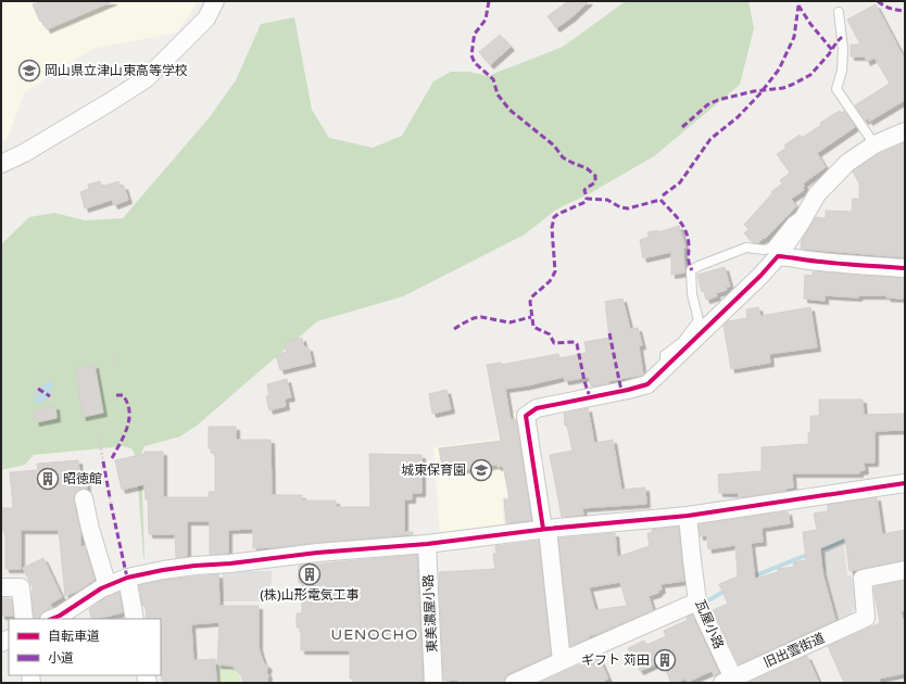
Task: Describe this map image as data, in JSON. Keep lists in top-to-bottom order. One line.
{"streets":{"street":["東美濃屋小路","瓦屋小路","旧出雲街道"]},"crossings":[["瓦屋小路","旧出雲街道"]],"districts":["UENOCHO"],"places":{"school or university":["岡山県立津山東高等学校","城東保育園"],"building":["昭徳館","(株)山形電気工事","ギフト 苅田"]},"legend":["自転車道","小道"]}
